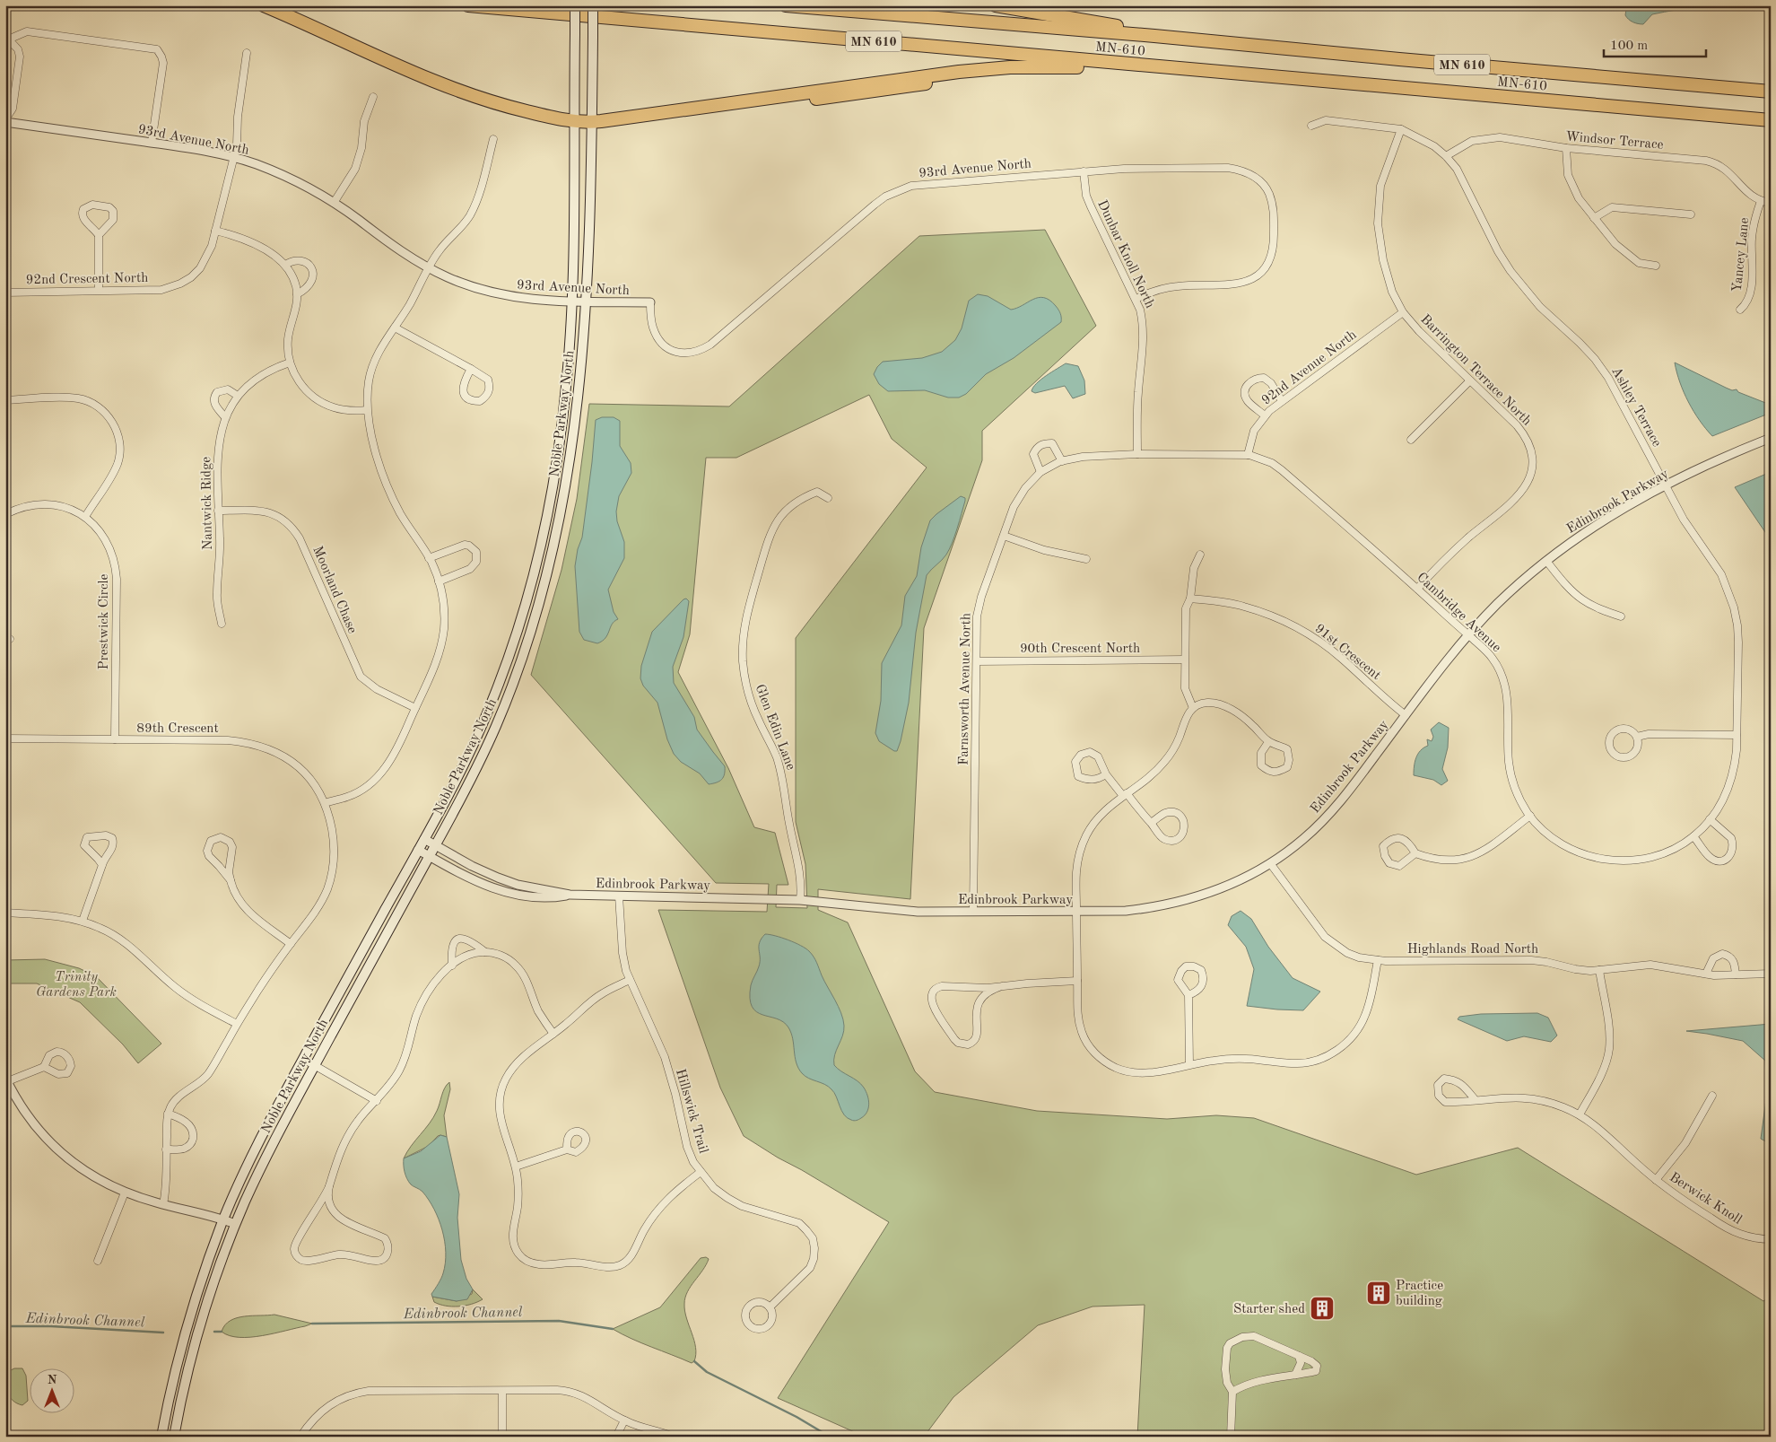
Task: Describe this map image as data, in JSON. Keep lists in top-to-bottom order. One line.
{"streets":{"highway":["MN 610","MN-610"],"main road":["Noble Parkway North"],"street":["93rd Avenue North","Windsor Terrace","Dunbar Knoll North","Yancey Lane","92nd Crescent North","92nd Avenue North","Barrington Terrace North","Ashley Terrace","Edinbrook Parkway","Nantwick Ridge","Moorland Chase","Cambridge Avenue","Prestwick Circle","90th Crescent North","91st Crescent","Farnsworth Avenue North","Glen Edin Lane","89th Crescent","Highlands Road North","Hillswick Trail","Berwick Knoll"]},"crossings":[["MN 610","MN-610"],["93rd Avenue North","Dunbar Knoll North"],["93rd Avenue North","Noble Parkway North"],["Windsor Terrace","Yancey Lane"],["Windsor Terrace","Ashley Terrace"],["Dunbar Knoll North","Farnsworth Avenue North"],["92nd Avenue North","Barrington Terrace North"],["92nd Avenue North","Cambridge Avenue"],["Barrington Terrace North","Ashley Terrace"],["Barrington Terrace North","Cambridge Avenue"],["Ashley Terrace","Edinbrook Parkway"],["Ashley Terrace","Cambridge Avenue"],["Noble Parkway North","Edinbrook Parkway"],["Edinbrook Parkway","Cambridge Avenue"],["Edinbrook Parkway","91st Crescent"],["Edinbrook Parkway","Farnsworth Avenue North"],["Edinbrook Parkway","Glen Edin Lane"],["Edinbrook Parkway","Highlands Road North"],["Edinbrook Parkway","Hillswick Trail"],["Nantwick Ridge","Moorland Chase"],["Cambridge Avenue","Farnsworth Avenue North"],["Prestwick Circle","89th Crescent"],["90th Crescent North","Farnsworth Avenue North"]],"water":["Edinbrook Channel"],"parks":["Trinity Gardens Park"],"places":{"building":["Practice building","Starter shed"]},"scale_bar":"100 m","north":"top"}
